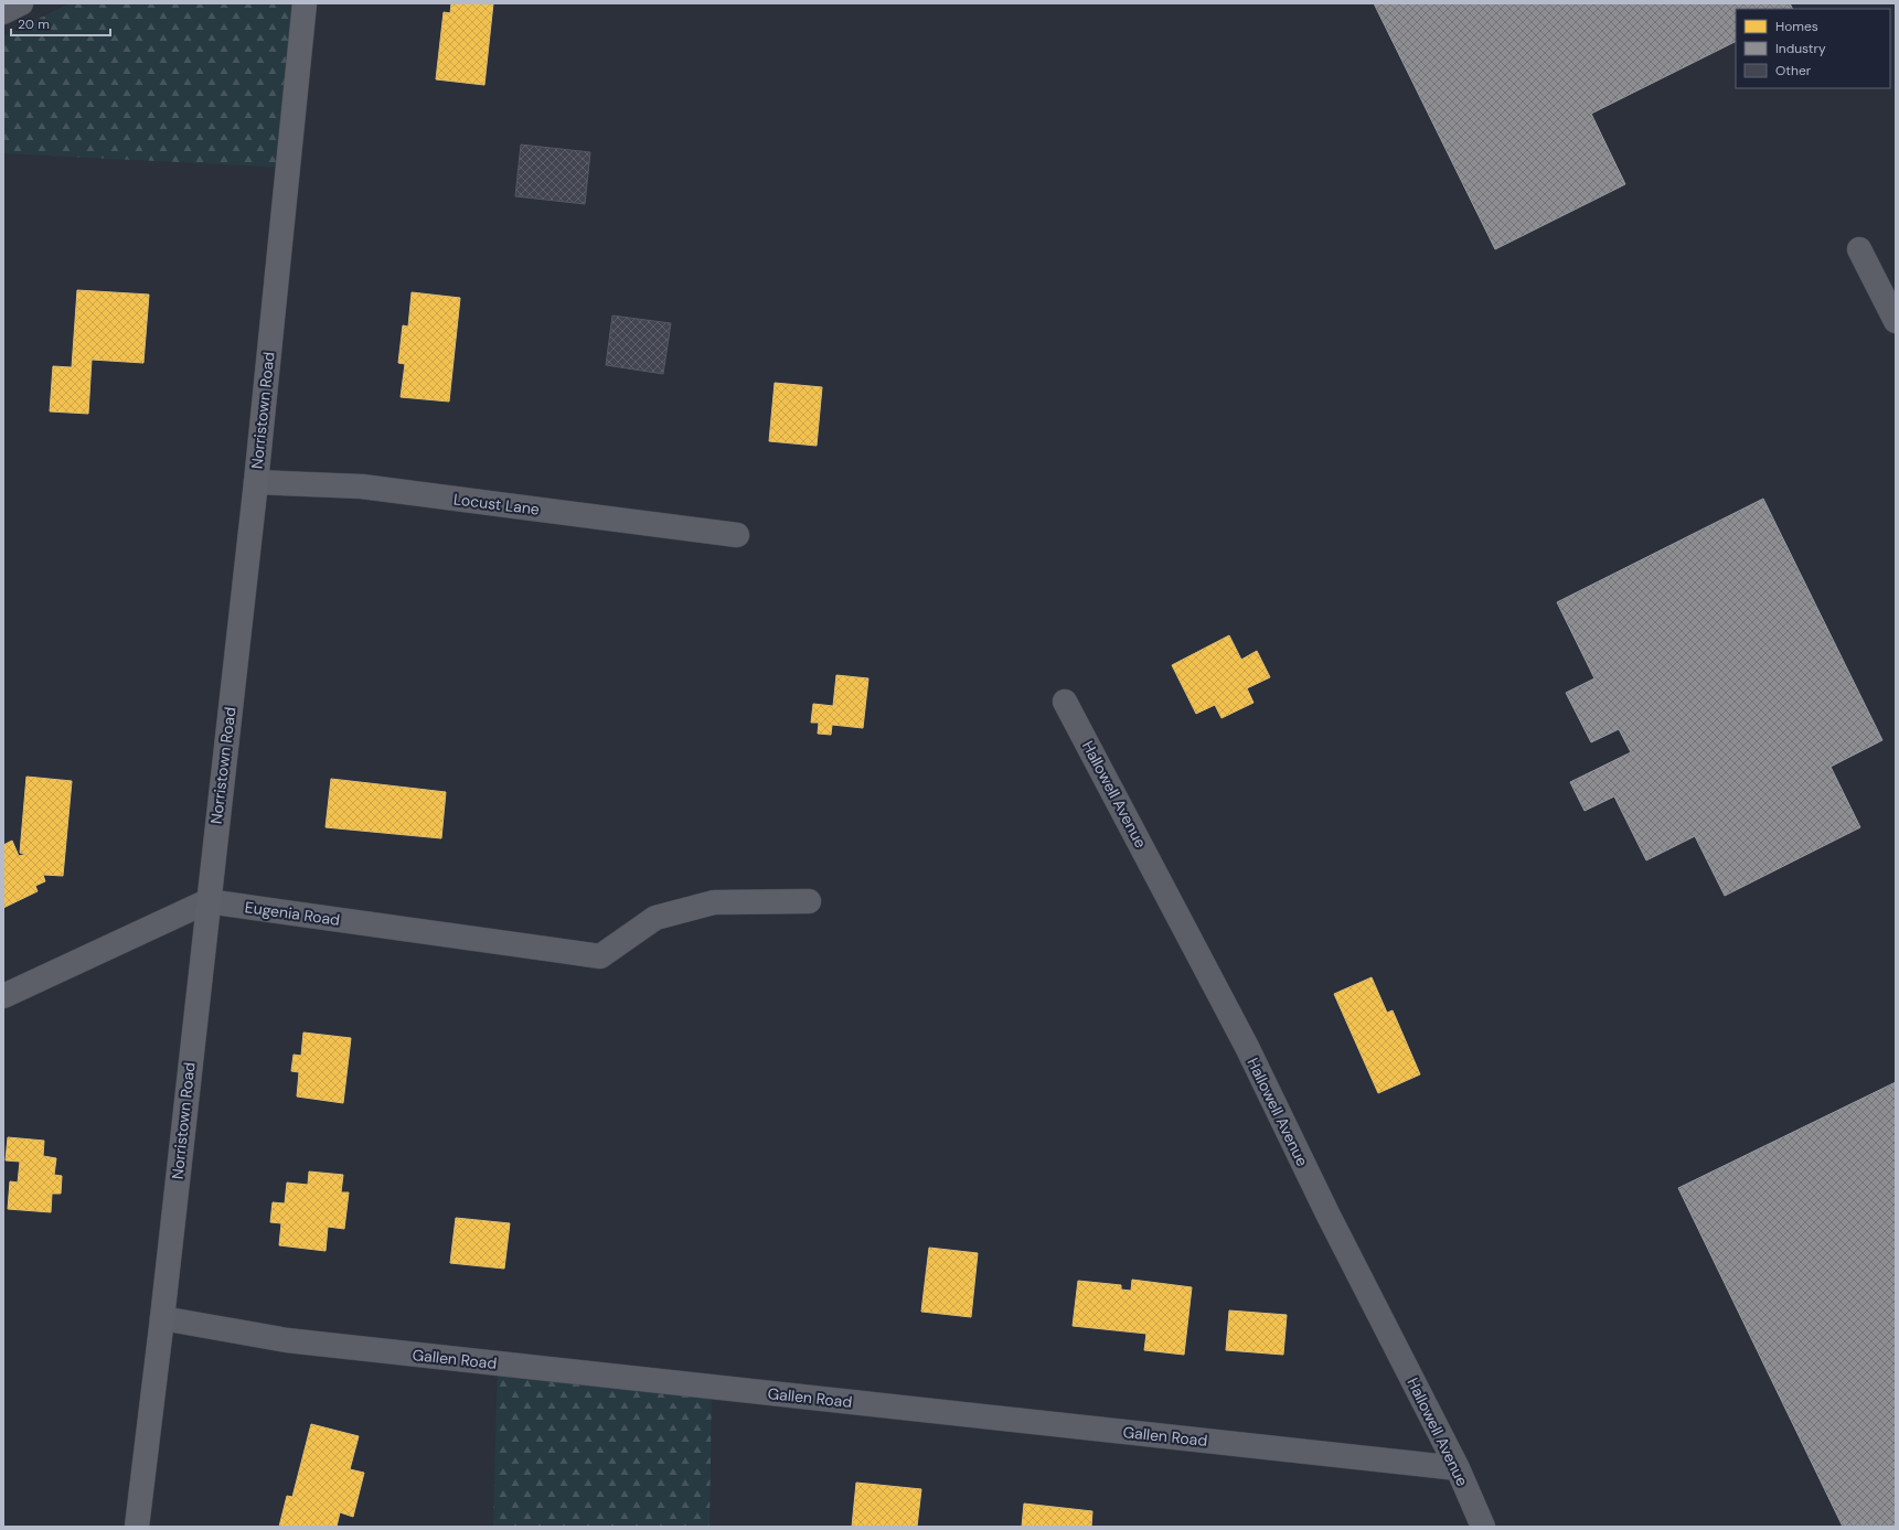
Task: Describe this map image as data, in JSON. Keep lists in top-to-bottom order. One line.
{"streets":{"main road":["Norristown Road"],"street":["Locust Lane","Hallowell Avenue","Eugenia Road","Gallen Road"]},"crossings":[["Norristown Road","Locust Lane"],["Norristown Road","Eugenia Road"],["Norristown Road","Gallen Road"],["Hallowell Avenue","Gallen Road"]],"legend":["Homes","Industry","Other"],"scale_bar":"20 m"}
